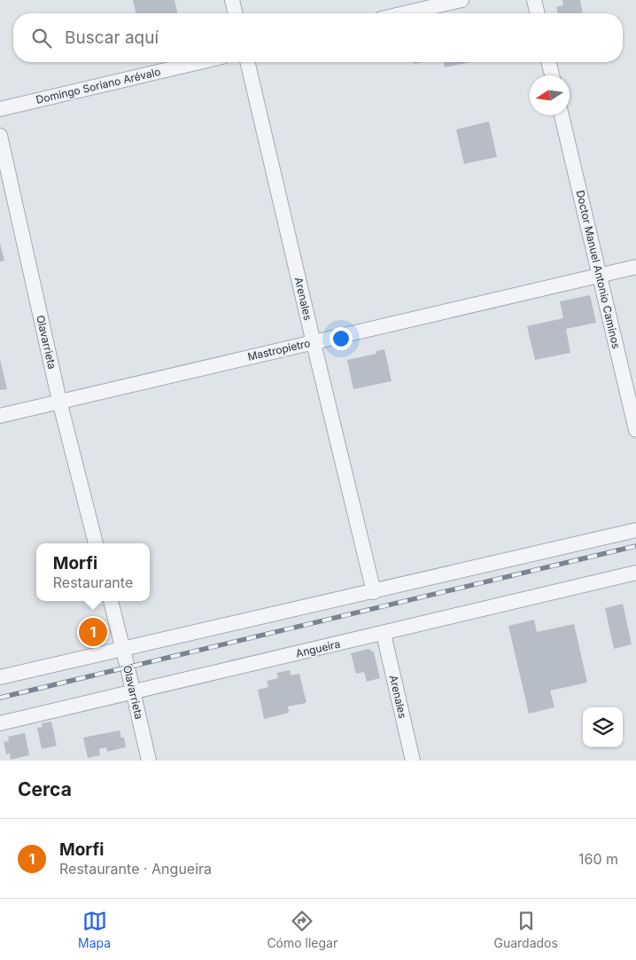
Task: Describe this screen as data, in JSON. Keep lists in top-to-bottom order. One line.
{"streets":{"street":["Domingo Soriano Arévalo","Doctor Manuel Antonio Caminos","Arenales","Olavarrieta","Mastropietro","Angueira"]},"crossings":[["Doctor Manuel Antonio Caminos","Mastropietro"],["Arenales","Mastropietro"],["Arenales","Angueira"],["Olavarrieta","Mastropietro"],["Olavarrieta","Angueira"]],"north":"left","page":{"search":"Buscar aquí","popup":["Morfi","Restaurante"],"pins":"1","heading":"Cerca","list":[{"mark":"1","name":"Morfi","note":"Restaurante · Angueira","value":"160 m"}],"nav":["Mapa","Cómo llegar","Guardados"]}}
